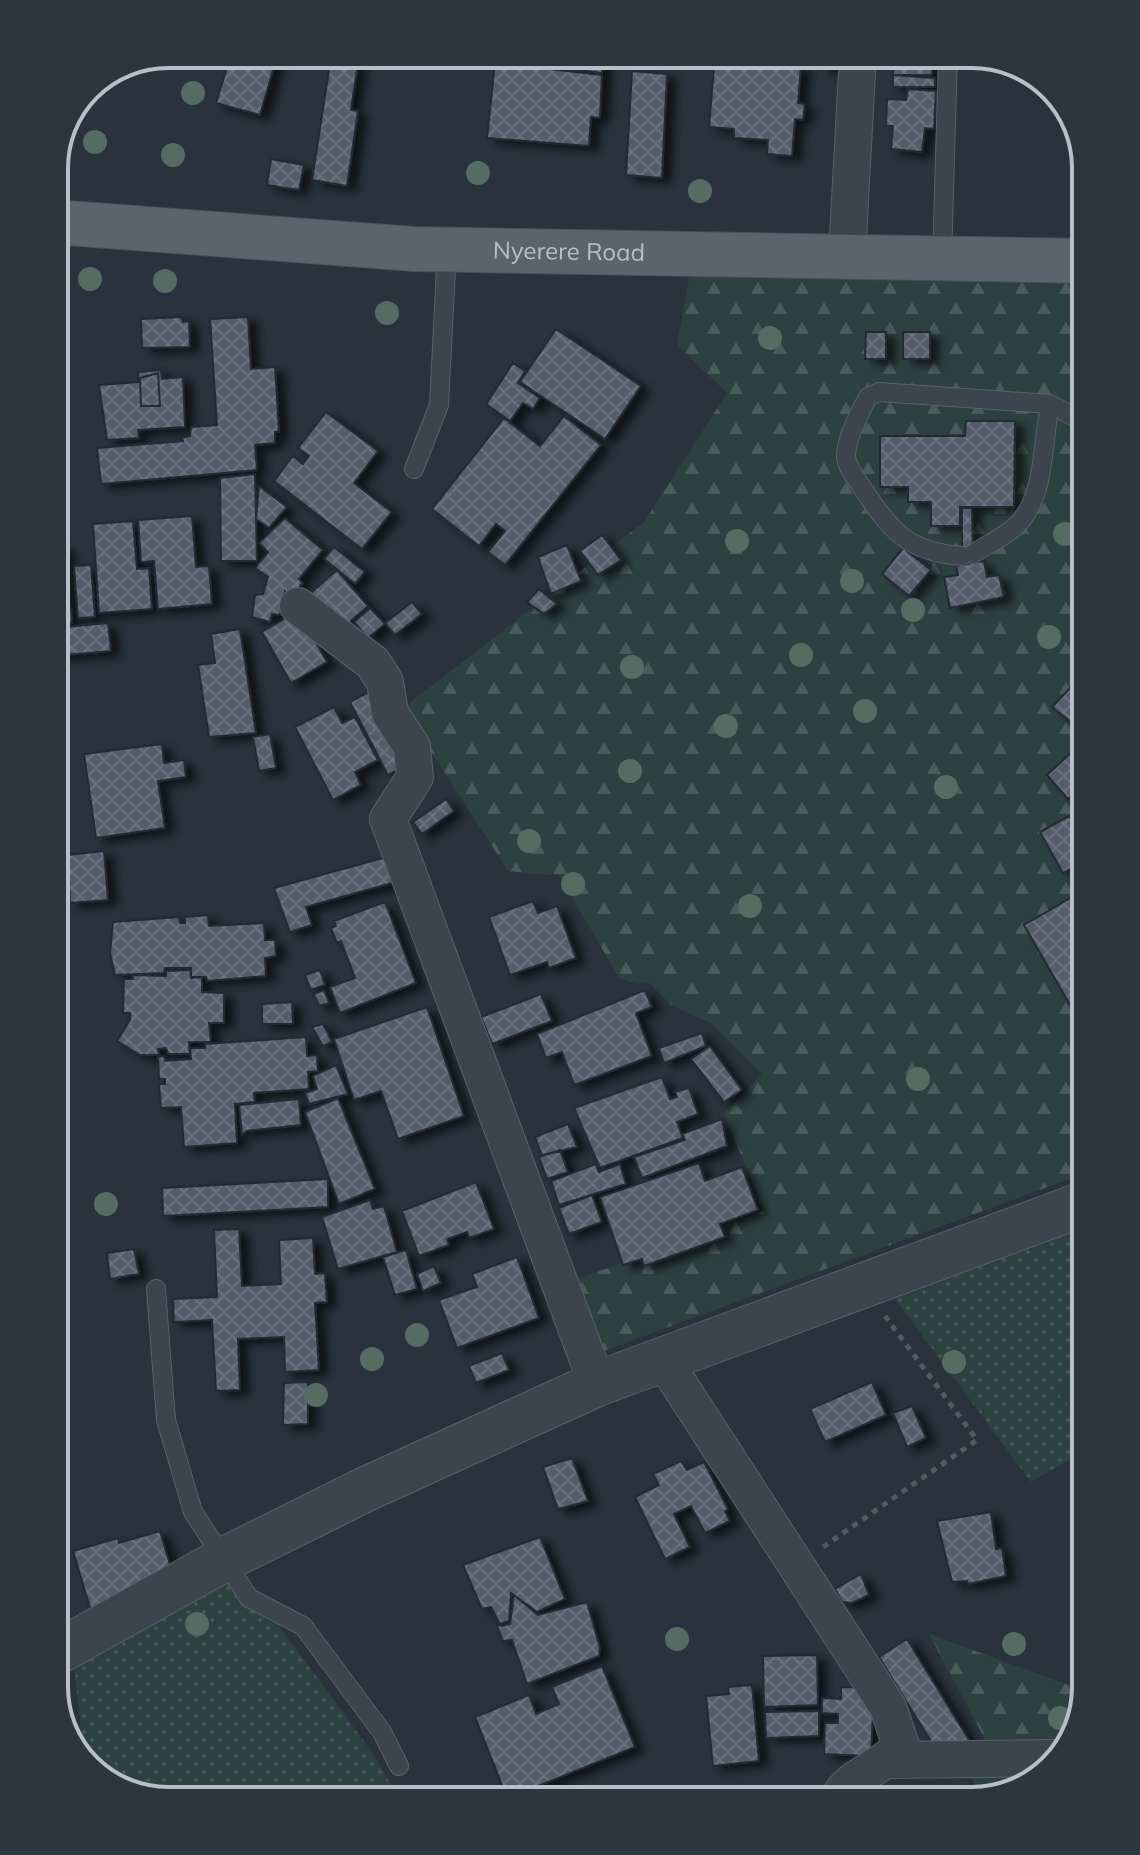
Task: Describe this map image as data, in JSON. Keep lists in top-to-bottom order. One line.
{"streets":{"main road":["Nyerere Road"]}}
